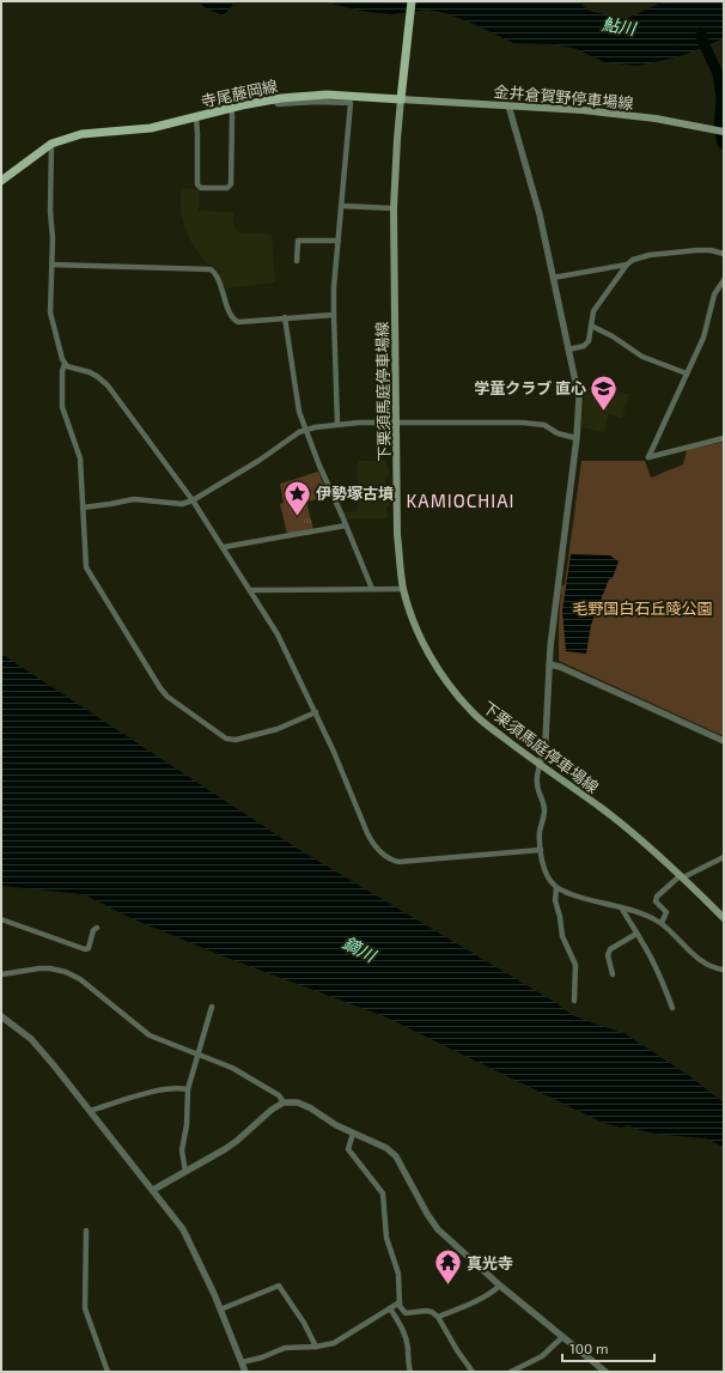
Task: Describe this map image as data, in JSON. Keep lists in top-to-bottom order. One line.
{"streets":{"main road":["寺尾藤岡線","金井倉賀野停車場線","下栗須馬庭停車場線"]},"crossings":[["寺尾藤岡線","金井倉賀野停車場線"],["寺尾藤岡線","下栗須馬庭停車場線"],["金井倉賀野停車場線","下栗須馬庭停車場線"]],"districts":["KAMIOCHIAI"],"water":["鮎川","鏑川"],"parks":["毛野国白石丘陵公園"],"places":{"school or university":["学童クラブ 直心"],"place":["伊勢塚古墳"],"temple":["真光寺"]},"scale_bar":"100 m"}
